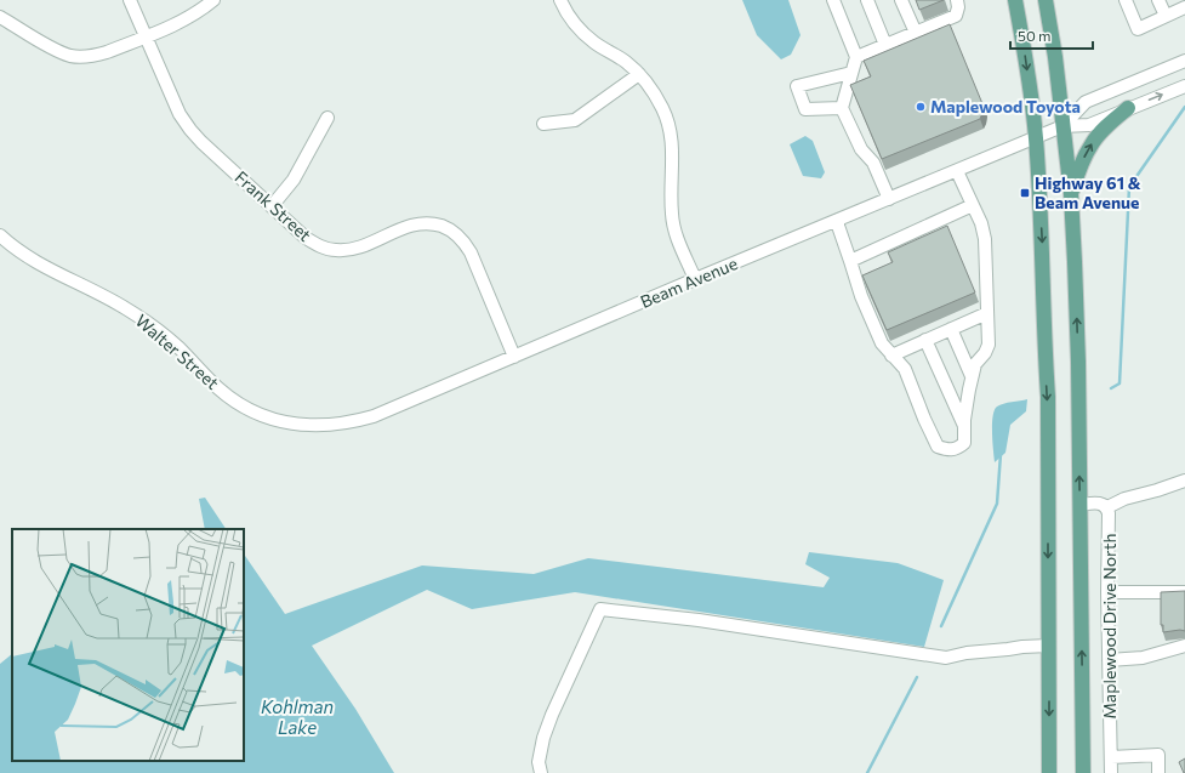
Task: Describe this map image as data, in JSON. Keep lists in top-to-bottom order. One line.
{"streets":{"street":["Frank Street","Beam Avenue","Walter Street","Maplewood Drive North"]},"crossings":[["Frank Street","Beam Avenue"],["Beam Avenue","Walter Street"]],"water":["Kohlman Lake"],"places":{"other":["Maplewood Toyota"],"transit":["Highway 61 & Beam Avenue"]},"scale_bar":"50 m"}
